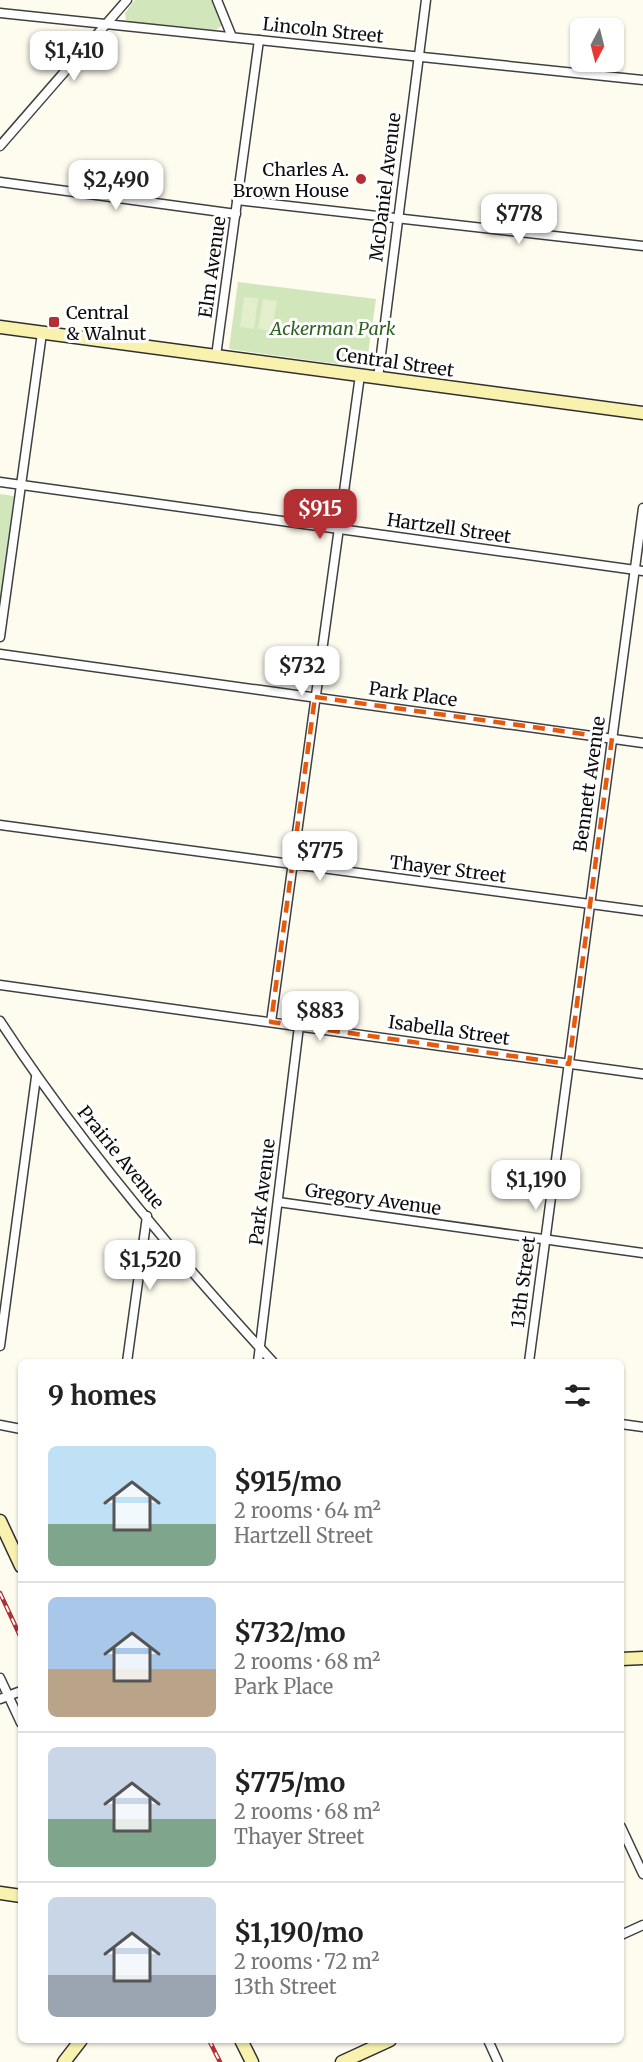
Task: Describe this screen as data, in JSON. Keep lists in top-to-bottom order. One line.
{"streets":{"main road":["Central Street"],"street":["Lincoln Street","McDaniel Avenue","Elm Avenue","Hartzell Street","Park Place","Bennett Avenue","Thayer Street","Isabella Street","Prairie Avenue","Park Avenue","Gregory Avenue","13th Street"]},"crossings":[["Lincoln Street","McDaniel Avenue"],["Lincoln Street","Elm Avenue"],["McDaniel Avenue","Central Street"],["Elm Avenue","Central Street"],["Hartzell Street","Bennett Avenue"],["Park Place","Bennett Avenue"],["Bennett Avenue","Thayer Street"],["Bennett Avenue","Isabella Street"],["Bennett Avenue","13th Street"],["Isabella Street","Park Avenue"],["Isabella Street","13th Street"],["Prairie Avenue","Park Avenue"],["Park Avenue","Gregory Avenue"],["Gregory Avenue","13th Street"]],"parks":["Ackerman Park"],"places":{"other":["Charles A. Brown House"],"transit":["Central & Walnut"]},"north":"bottom","page":{"price":["$1,410","$2,490","$778","$915","$732","$775","$883","$1,190","$1,520"],"heading":"9 homes","list":[{"name":"$915/mo","note":"2 rooms · 64 m² · Hartzell Street"},{"name":"$732/mo","note":"2 rooms · 68 m² · Park Place"},{"name":"$775/mo","note":"2 rooms · 68 m² · Thayer Street"},{"name":"$1,190/mo","note":"2 rooms · 72 m² · 13th Street"}]}}
